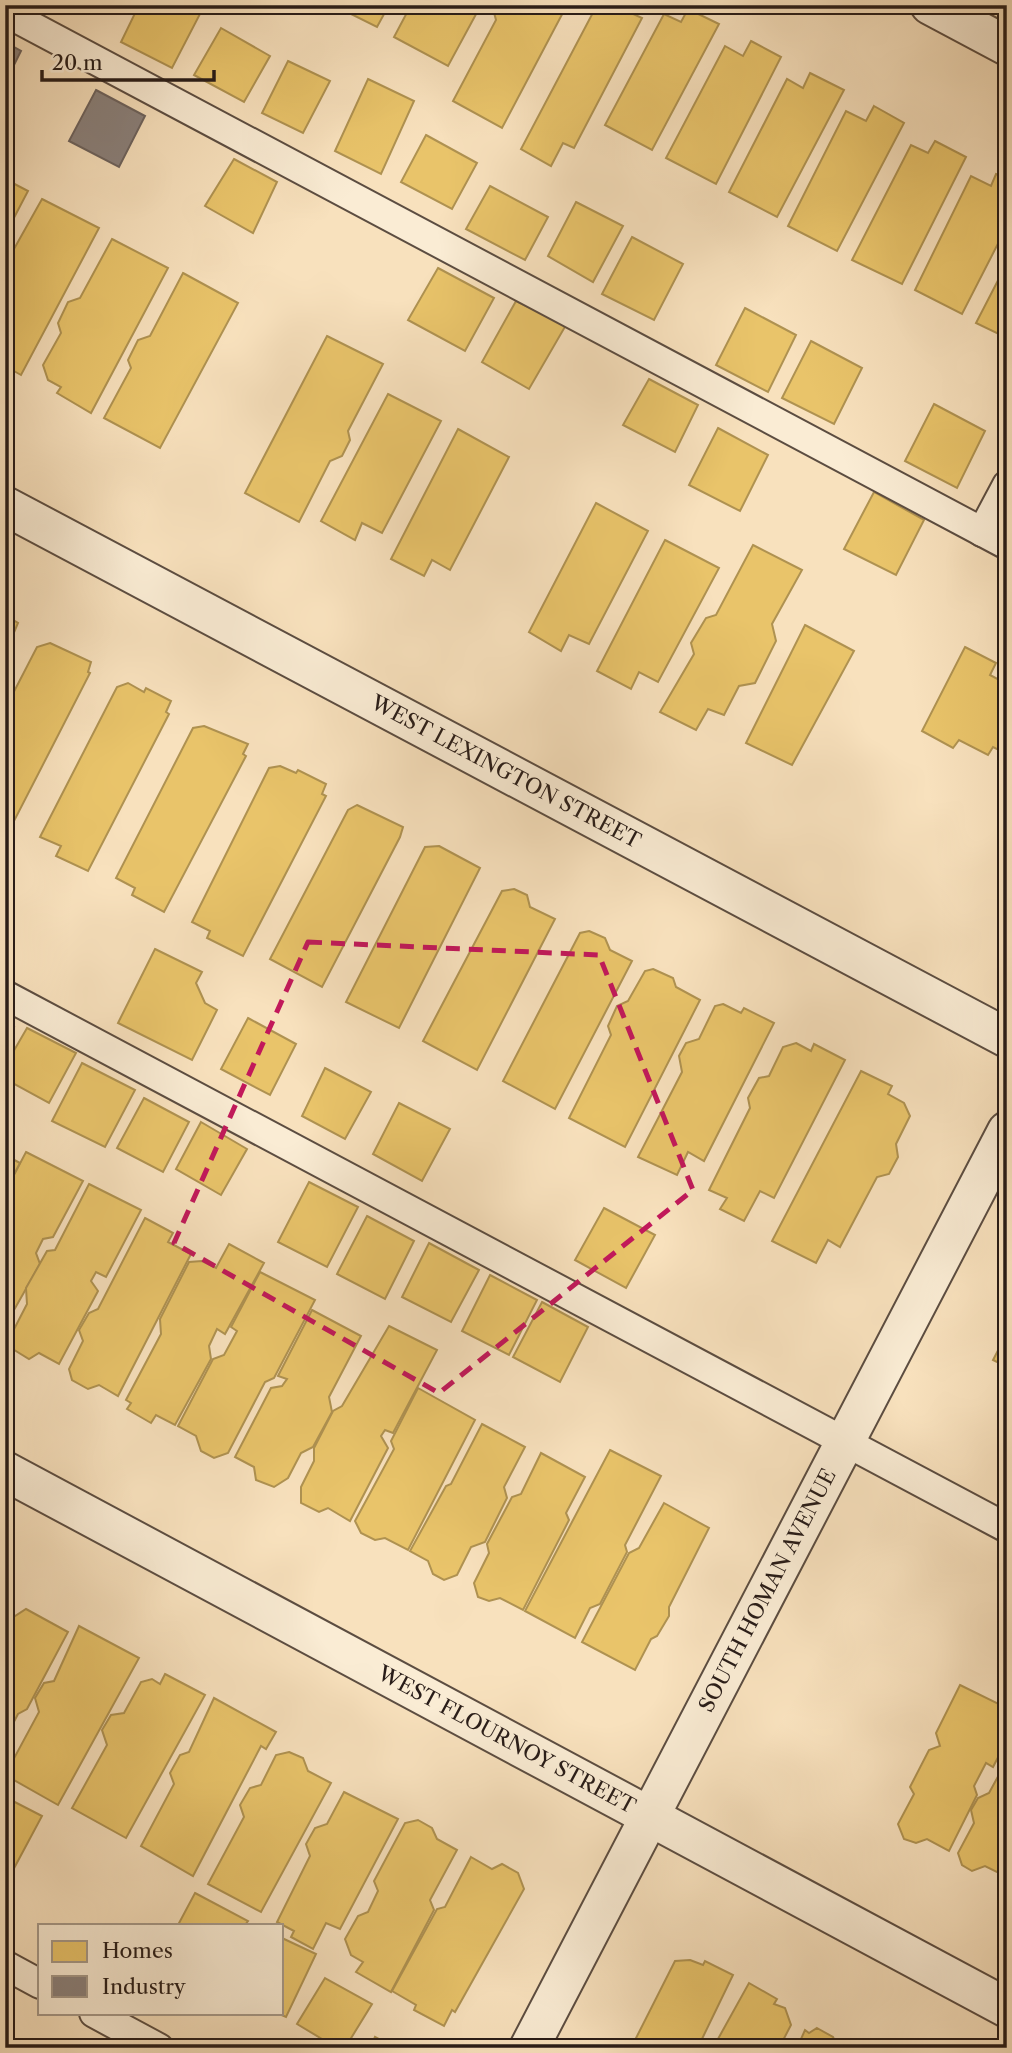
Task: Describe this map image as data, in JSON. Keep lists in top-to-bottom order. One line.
{"streets":{"street":["WEST LEXINGTON STREET","SOUTH HOMAN AVENUE","WEST FLOURNOY STREET"]},"crossings":[["SOUTH HOMAN AVENUE","WEST FLOURNOY STREET"]],"legend":["Homes","Industry"],"scale_bar":"20 m"}
